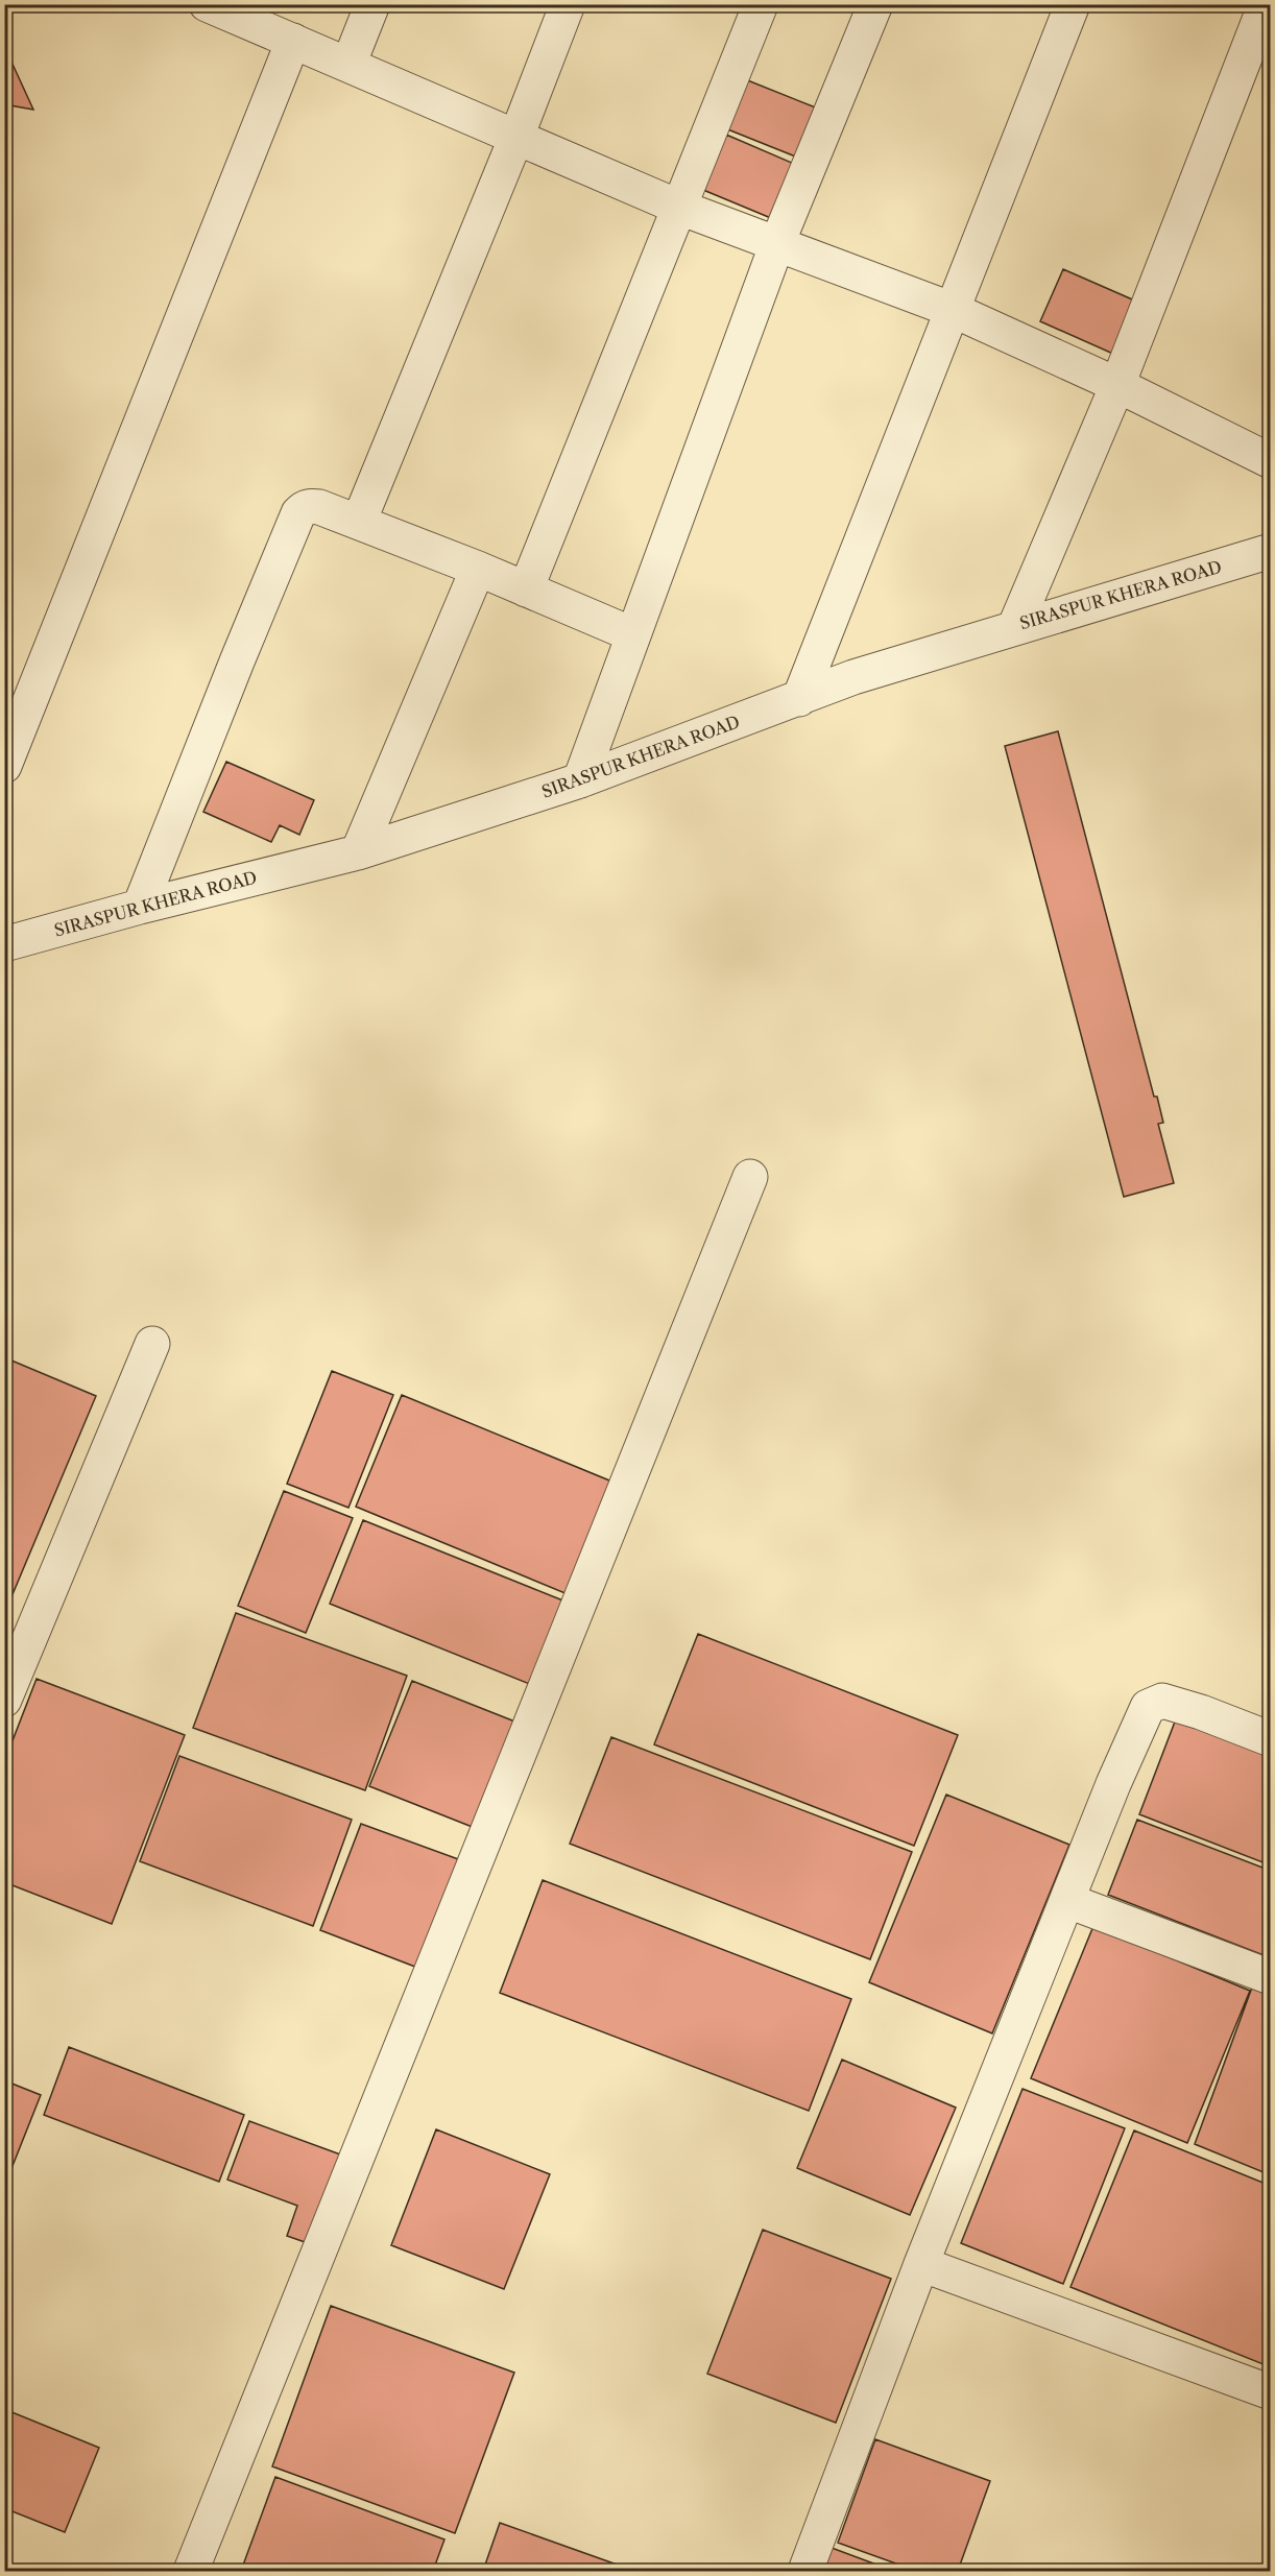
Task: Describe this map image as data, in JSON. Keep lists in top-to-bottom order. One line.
{"streets":{"street":["SIRASPUR KHERA ROAD"]}}
